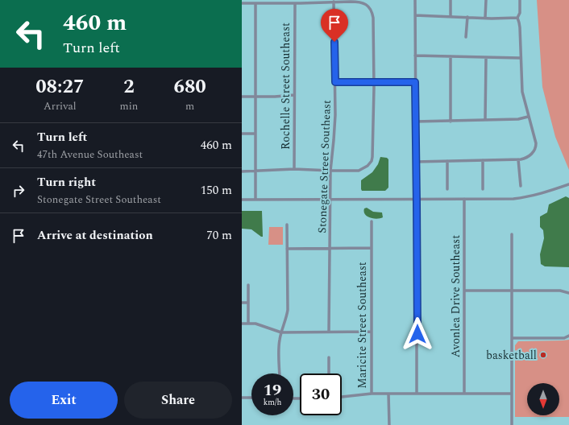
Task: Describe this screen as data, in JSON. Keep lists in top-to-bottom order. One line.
{"streets":{"street":["Rochelle Street Southeast","Stonegate Street Southeast","Avonlea Drive Southeast","Maricite Street Southeast"]},"places":["basketball"],"north":"bottom","page":{"turn":["460 m","Turn left"],"eta":["08:27","Arrival","2","min","680","m"],"list":[{"name":"Turn left","note":"47th Avenue Southeast","value":"460 m"},{"name":"Turn right","note":"Stonegate Street Southeast","value":"150 m"},{"name":"Arrive at destination","value":"70 m"}],"speed":"19 km/h","limit":"30","buttons":["Exit","Share"]}}
